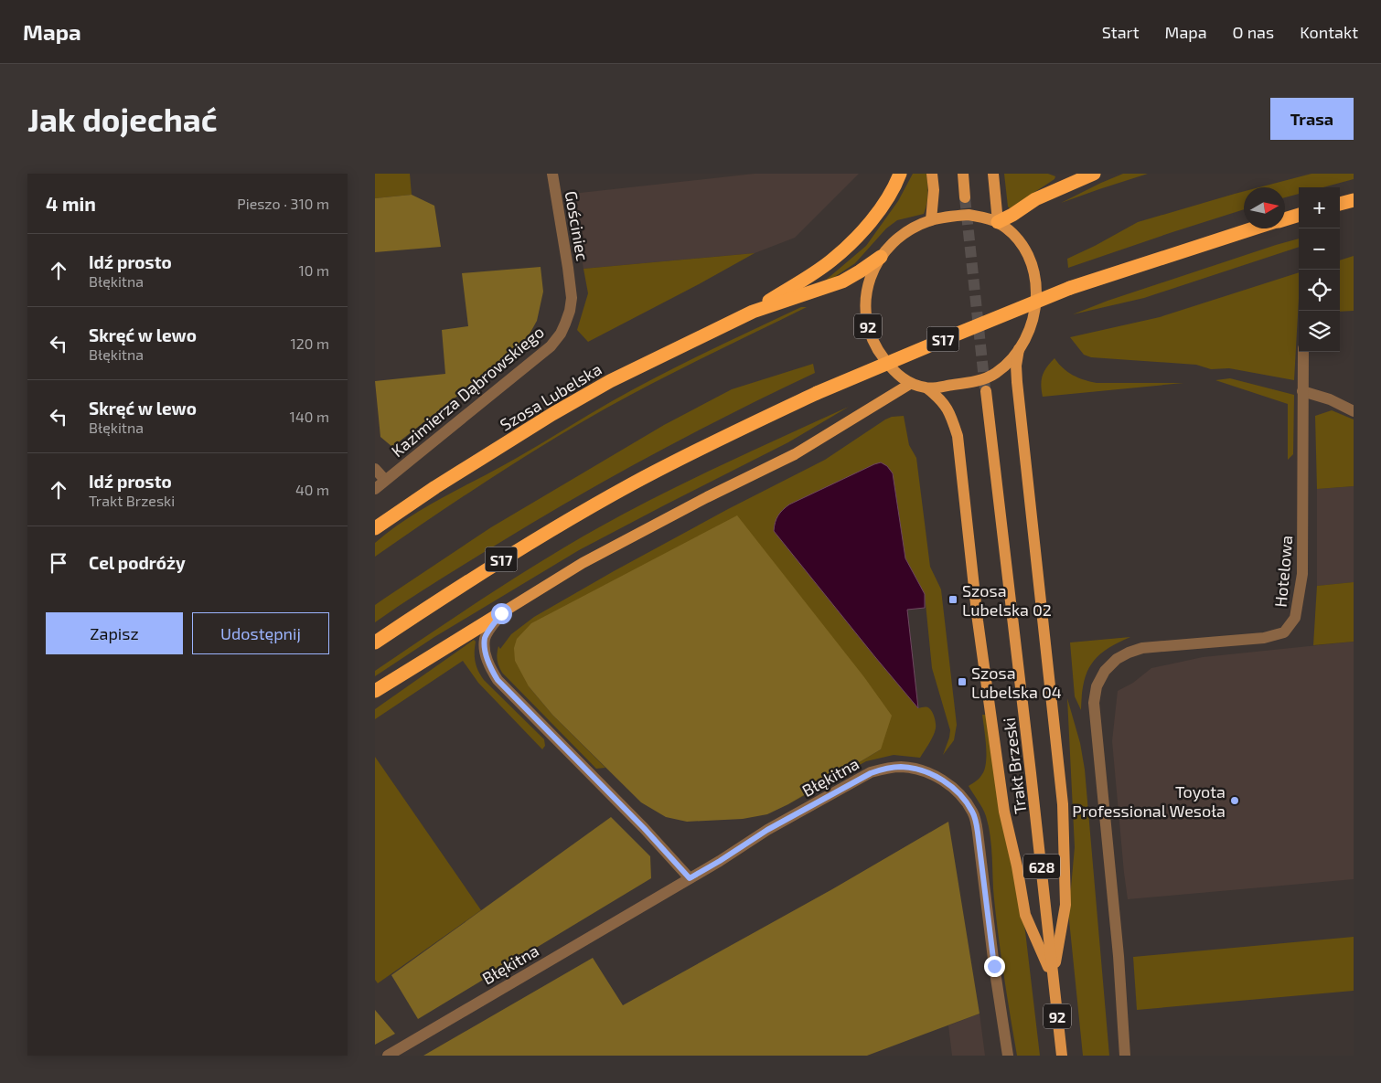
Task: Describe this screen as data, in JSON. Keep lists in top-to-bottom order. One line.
{"streets":{"highway":["S17","Szosa Lubelska"],"main road":["92","Trakt Brzeski","628"],"street":["Gościniec","Kazimierza Dąbrowskiego","Hotelowa","Błękitna"]},"crossings":[["Gościniec","Kazimierza Dąbrowskiego"]],"places":{"transit":["Szosa Lubelska 02","Szosa Lubelska 04"],"other":["Toyota Professional Wesoła"]},"north":"right","page":{"header":"Mapa","nav":["Start","Mapa","O nas","Kontakt"],"buttons":["Trasa",["Zapisz","Udostępnij"]],"title":"Jak dojechać","heading":["4 min","Pieszo · 310 m"],"map_buttons":["+","−"],"list":[["Idź prosto","Błękitna","10 m"],["Skręć w lewo","Błękitna","120 m"],["Skręć w lewo","Błękitna","140 m"],["Idź prosto","Trakt Brzeski","40 m"],"Cel podróży"]}}
